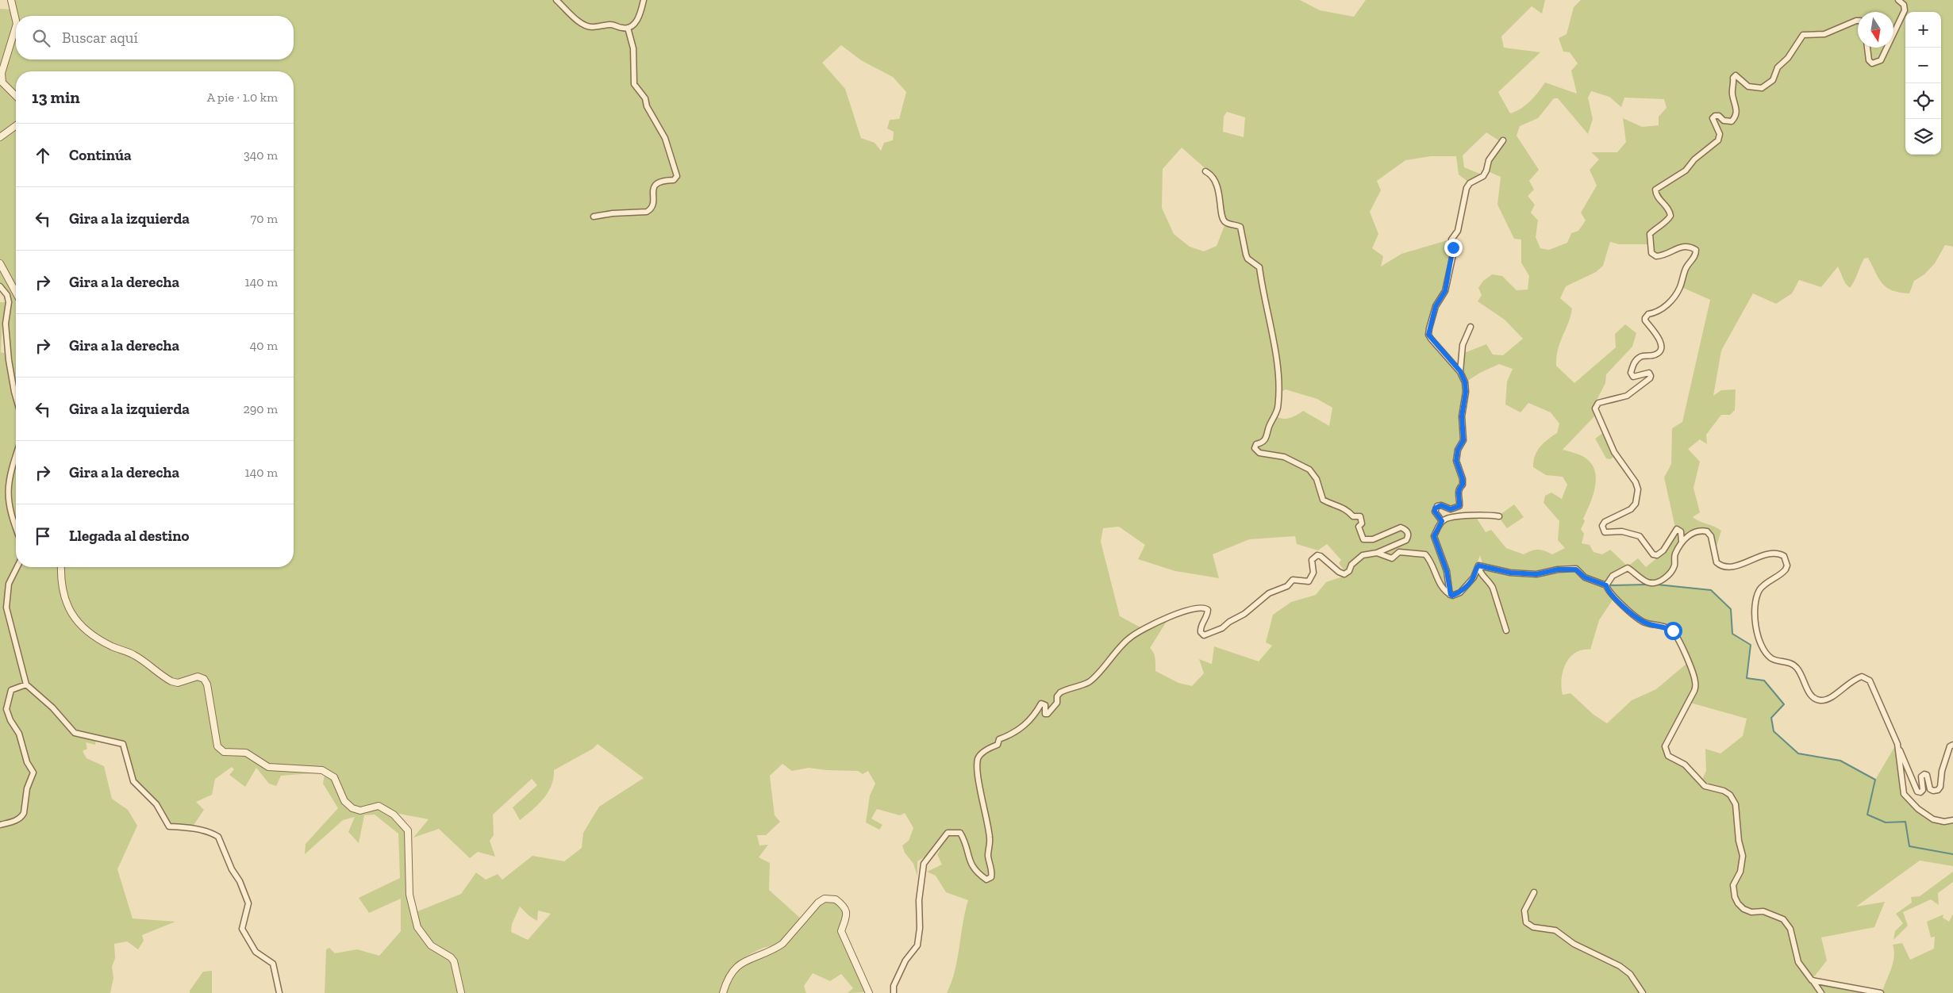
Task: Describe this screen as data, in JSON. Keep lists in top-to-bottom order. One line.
{"north":"bottom","page":{"map_buttons":["+","−"],"search":"Buscar aquí","heading":["13 min","A pie · 1.0 km"],"list":[["Continúa","340 m"],["Gira a la izquierda","70 m"],["Gira a la derecha","140 m"],["Gira a la derecha","40 m"],["Gira a la izquierda","290 m"],["Gira a la derecha","140 m"],"Llegada al destino"]}}
